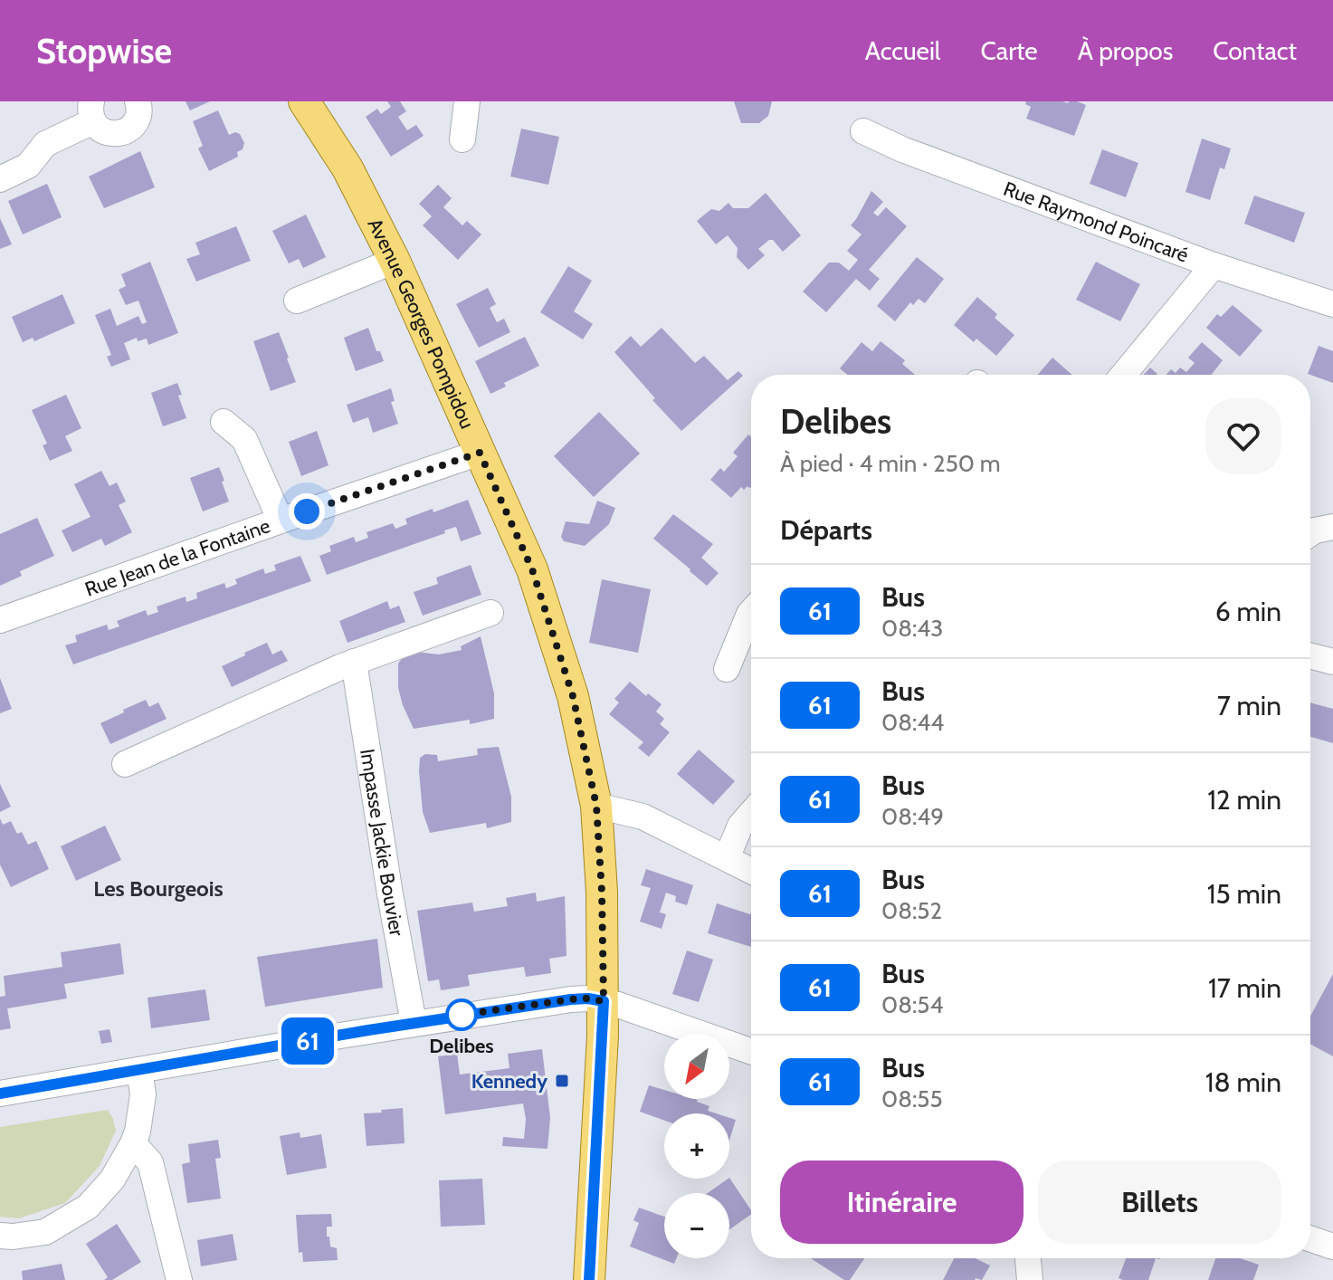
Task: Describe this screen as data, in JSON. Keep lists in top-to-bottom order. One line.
{"streets":{"main road":["Avenue Georges Pompidou"],"street":["Rue Raymond Poincaré","Rue Jean de la Fontaine","Impasse Jackie Bouvier"]},"crossings":[["Avenue Georges Pompidou","Rue Jean de la Fontaine"]],"districts":["Les Bourgeois"],"places":{"other":["Delibes"],"transit":["Kennedy"]},"lines":["bus line 61"],"north":"bottom left","page":{"header":"Stopwise","nav":["Accueil","Carte","À propos","Contact"],"on_map":"61","heading":[["Delibes","À pied · 4 min · 250 m"],"Départs"],"list":[{"mark":"61","name":"Bus","note":"08:43","value":"6 min"},{"mark":"61","name":"Bus","note":"08:44","value":"7 min"},{"mark":"61","name":"Bus","note":"08:49","value":"12 min"},{"mark":"61","name":"Bus","note":"08:52","value":"15 min"},{"mark":"61","name":"Bus","note":"08:54","value":"17 min"},{"mark":"61","name":"Bus","note":"08:55","value":"18 min"}],"map_buttons":["+","−"],"buttons":["Itinéraire","Billets"]}}
